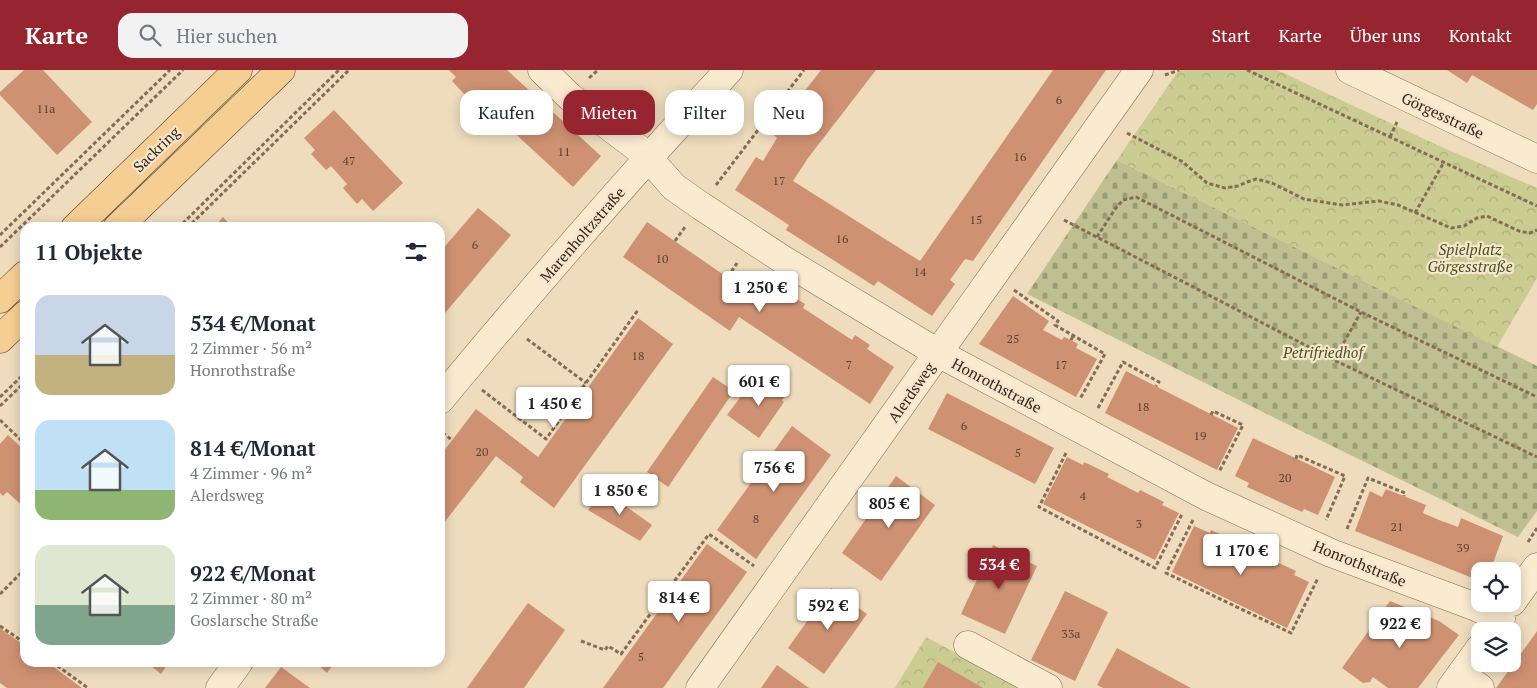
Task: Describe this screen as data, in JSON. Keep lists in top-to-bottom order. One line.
{"streets":{"main road":["Sackring"],"street":["Görgesstraße","Marenholtzstraße","Honrothstraße","Alerdsweg"]},"crossings":[["Marenholtzstraße","Honrothstraße"],["Honrothstraße","Alerdsweg"]],"parks":["Spielplatz Görgesstraße","Petrifriedhof"],"house_numbers":["6","11a","11","16","47","17","15","16","6","10","14","25","18","7","17","18","6","19","20","5","20","4","8","3","21","39","33a","5"],"page":{"header":"Karte","search":"Hier suchen","nav":["Start","Karte","Über uns","Kontakt"],"chip":["Kaufen","Mieten","Filter","Neu"],"heading":"11 Objekte","price":["1 250 €","601 €","1 450 €","756 €","1 850 €","805 €","1 170 €","534 €","814 €","592 €","922 €"],"list":[{"name":"534 €/Monat","note":"2 Zimmer · 56 m² · Honrothstraße"},{"name":"814 €/Monat","note":"4 Zimmer · 96 m² · Alerdsweg"},{"name":"922 €/Monat","note":"2 Zimmer · 80 m² · Goslarsche Straße"}]}}
